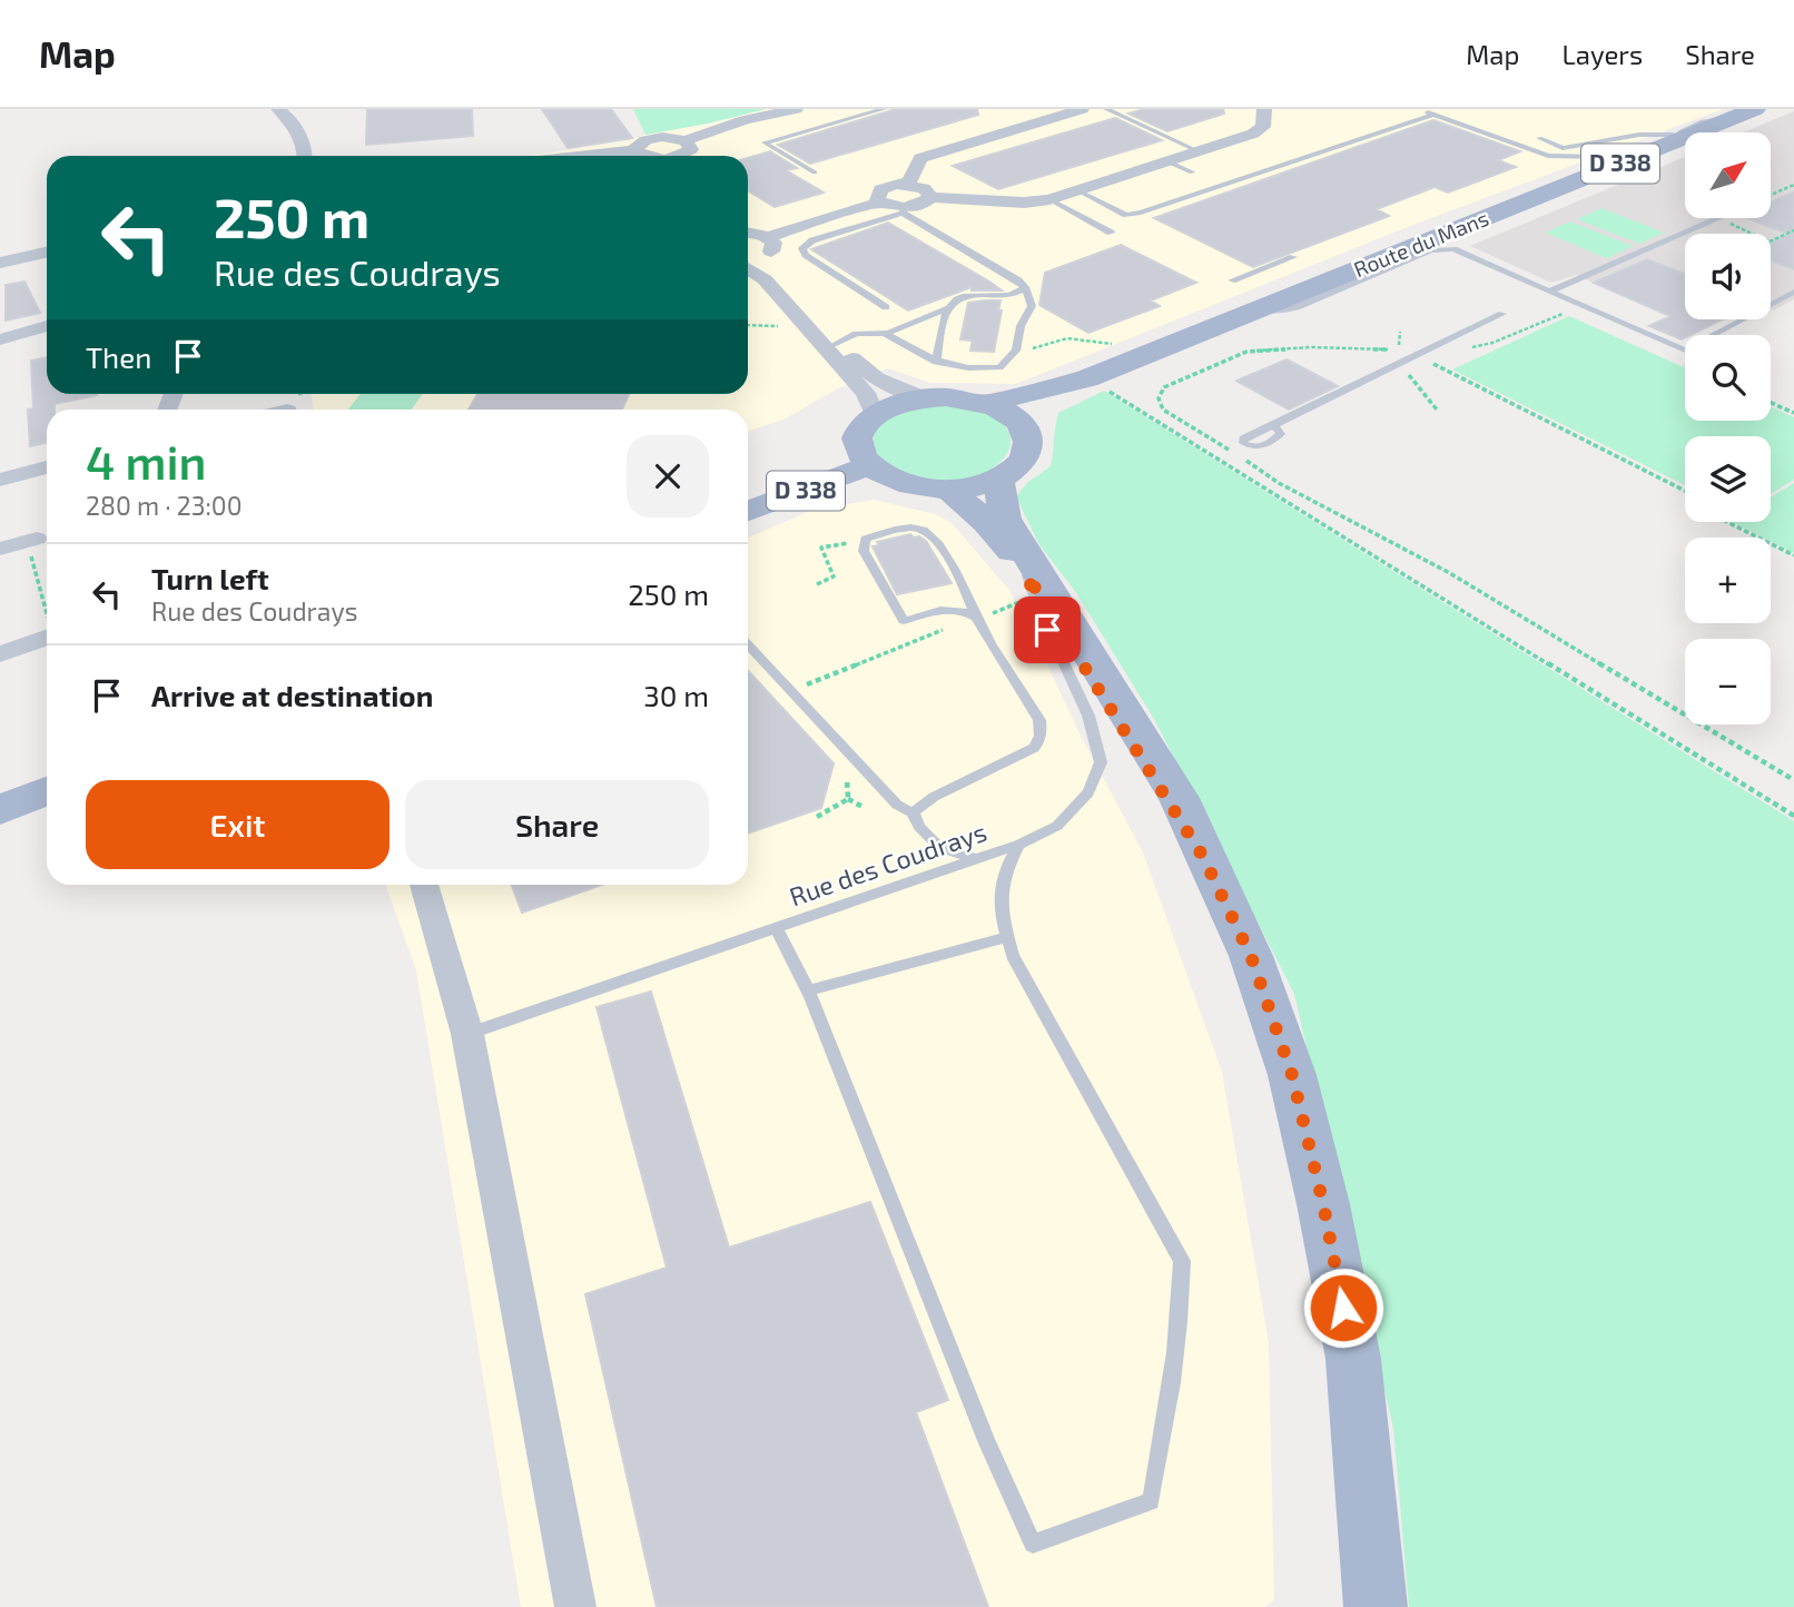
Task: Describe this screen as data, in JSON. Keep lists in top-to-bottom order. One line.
{"streets":{"main road":["D 338","Route du Mans"],"lane":["Rue des Coudrays"]},"north":"top right","page":{"header":"Map","nav":["Map","Layers","Share"],"map_buttons":["+","−"],"turn":["250 m","Rue des Coudrays"],"then":"Then","heading":["4 min","280 m · 23:00"],"list":[{"name":"Turn left","note":"Rue des Coudrays","value":"250 m"},{"name":"Arrive at destination","value":"30 m"}],"buttons":["Exit","Share"]}}
